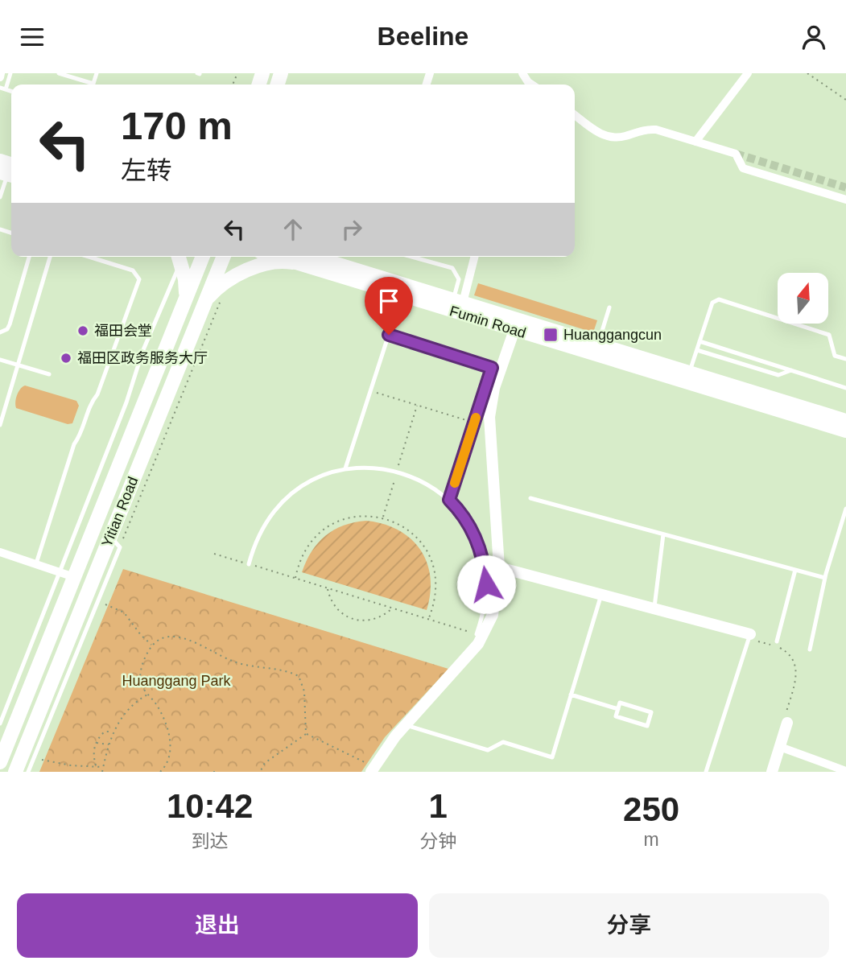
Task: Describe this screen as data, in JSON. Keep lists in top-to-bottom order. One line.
{"streets":{"main road":["Fumin Road","Yitian Road"]},"parks":["Huanggang Park"],"places":{"other":["福田会堂","福田区政务服务大厅"],"transit":["Huanggangcun"]},"north":"top","page":{"header":"Beeline","turn":["170 m","左转"],"eta":["10:42","到达","1","分钟","250","m"],"buttons":["退出","分享"]}}
